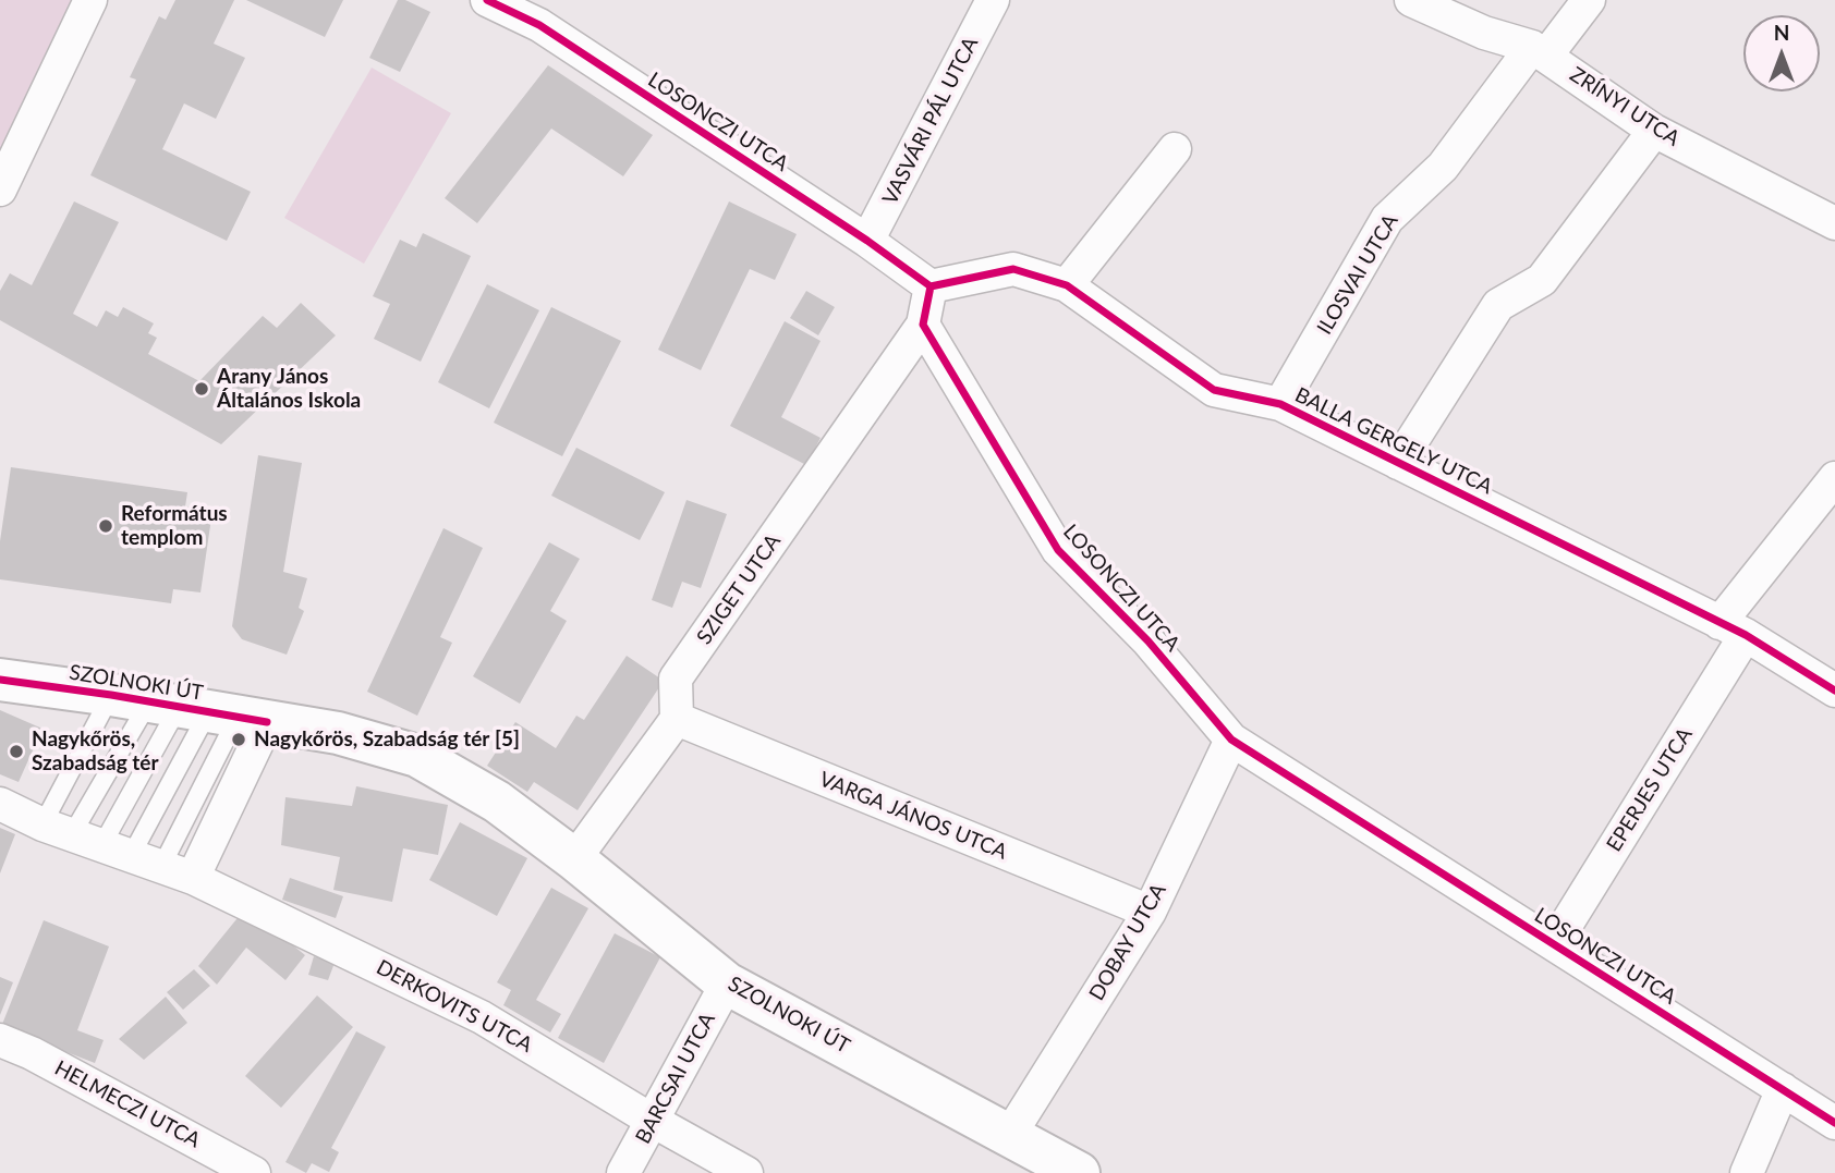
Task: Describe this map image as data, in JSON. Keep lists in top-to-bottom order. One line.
{"streets":{"main road":["SZOLNOKI ÚT"],"street":["ZRÍNYI UTCA","VASVÁRI PÁL UTCA","LOSONCZI UTCA","ILOSVAI UTCA","BALLA GERGELY UTCA","SZIGET UTCA","EPERJES UTCA","VARGA JÁNOS UTCA","DOBAY UTCA","DERKOVITS UTCA","BARCSAI UTCA","HELMECZI UTCA"]},"crossings":[["ZRÍNYI UTCA","ILOSVAI UTCA"],["VASVÁRI PÁL UTCA","LOSONCZI UTCA"],["LOSONCZI UTCA","BALLA GERGELY UTCA"],["LOSONCZI UTCA","SZIGET UTCA"],["LOSONCZI UTCA","EPERJES UTCA"],["LOSONCZI UTCA","DOBAY UTCA"],["ILOSVAI UTCA","BALLA GERGELY UTCA"],["BALLA GERGELY UTCA","EPERJES UTCA"],["SZIGET UTCA","VARGA JÁNOS UTCA"],["SZOLNOKI ÚT","DOBAY UTCA"],["SZOLNOKI ÚT","BARCSAI UTCA"],["VARGA JÁNOS UTCA","DOBAY UTCA"],["DERKOVITS UTCA","BARCSAI UTCA"]],"places":["Arany János Általános Iskola","Református templom","Nagykőrös, Szabadság tér [5]","Nagykőrös, Szabadság tér"],"north":"top"}
